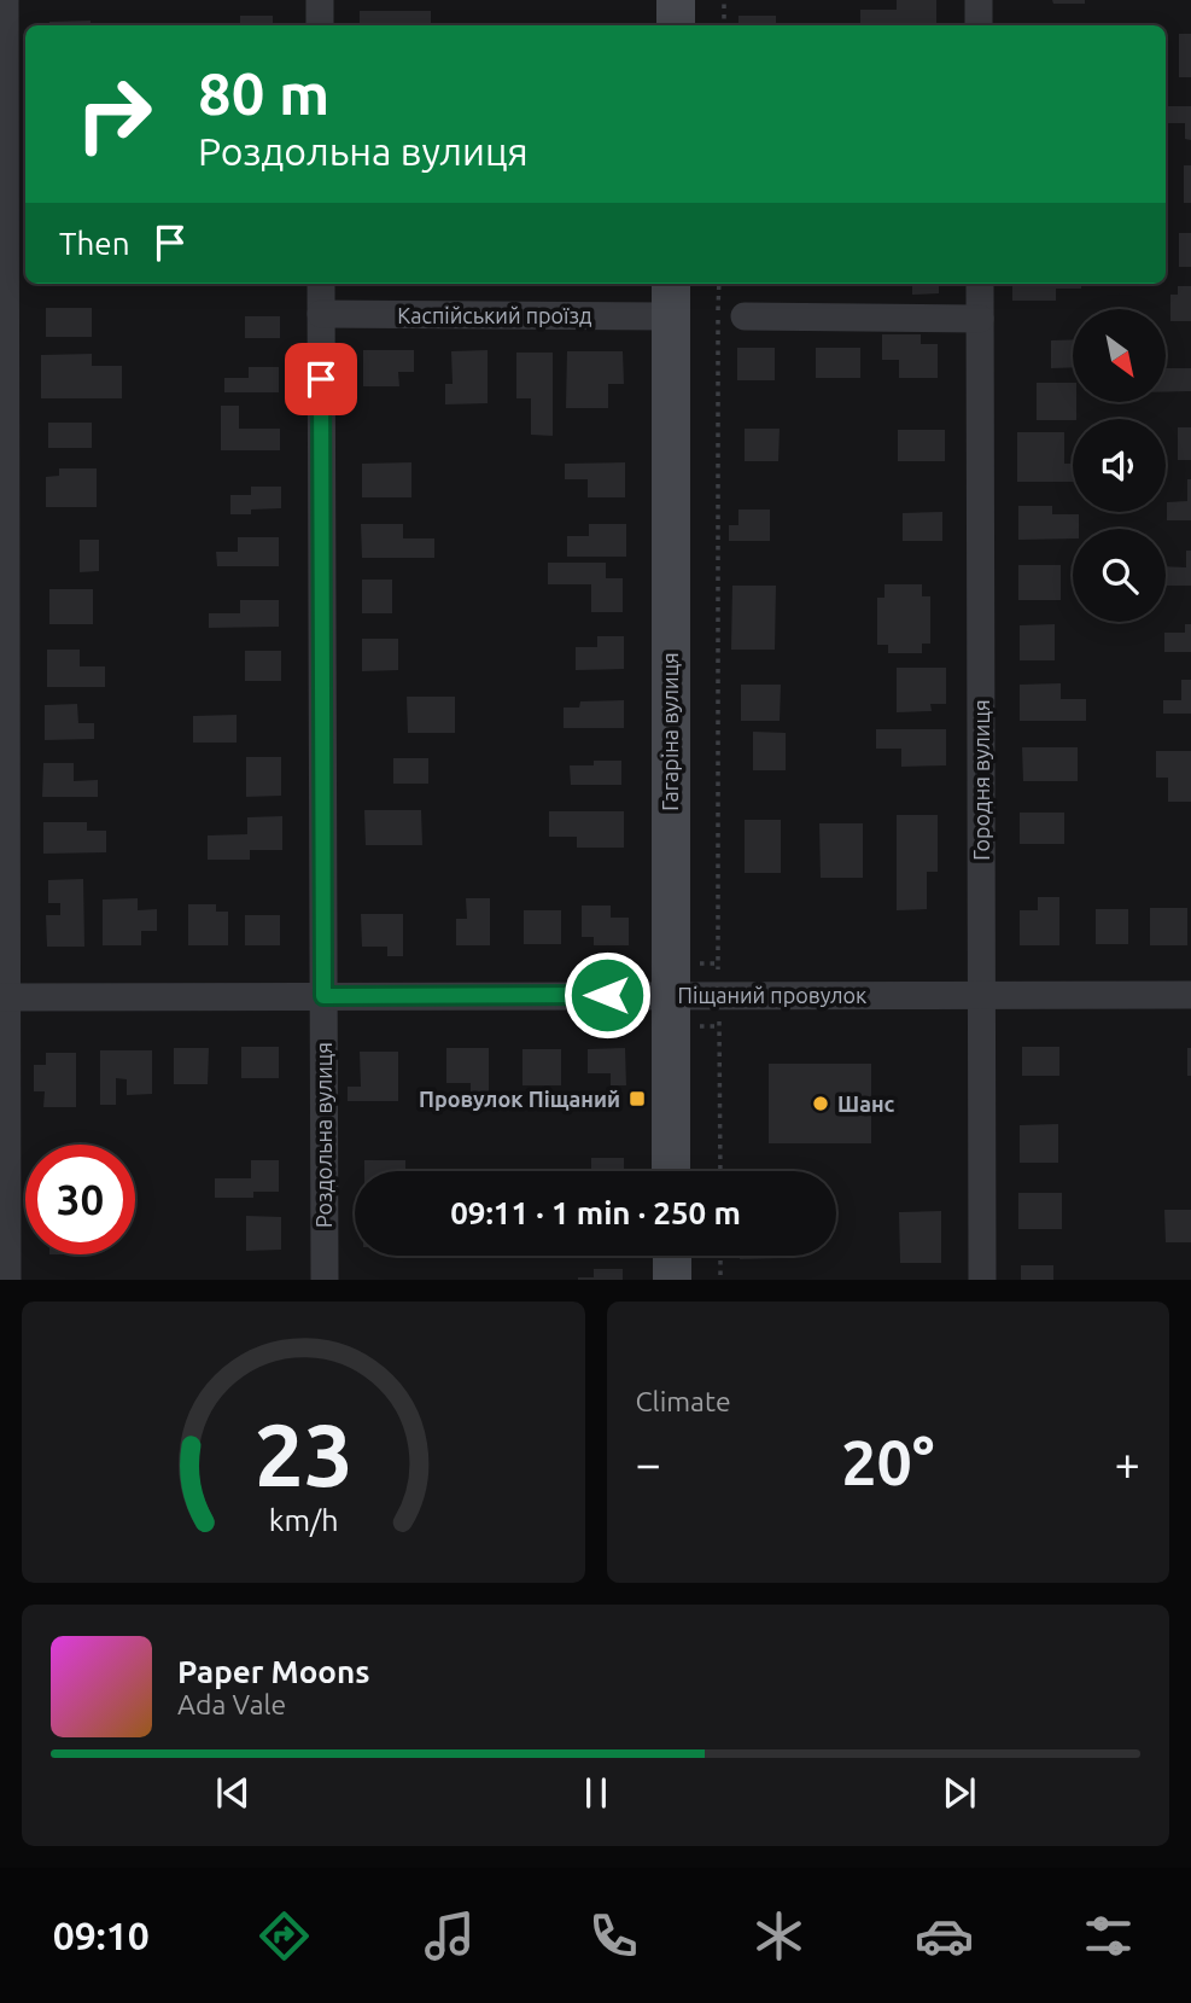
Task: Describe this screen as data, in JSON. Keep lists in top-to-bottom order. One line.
{"streets":{"street":["Каспійський проїзд","Гагаріна вулиця","Городня вулиця","Піщаний провулок","Роздольна вулиця"]},"crossings":[["Каспійський проїзд","Гагаріна вулиця"],["Каспійський проїзд","Роздольна вулиця"],["Гагаріна вулиця","Піщаний провулок"],["Городня вулиця","Піщаний провулок"],["Піщаний провулок","Роздольна вулиця"]],"places":{"transit":["Провулок Піщаний"],"other":["Шанс"]},"north":"bottom right","page":{"turn":["80 m","Роздольна вулиця"],"then":"Then","limit":"30","trip":"09:11 · 1 min · 250 m","tile":"Climate","heat":["−","20°","+"],"song":["Paper Moons","Ada Vale"],"tabs":"09:10","gauge":["23","km/h"]}}
